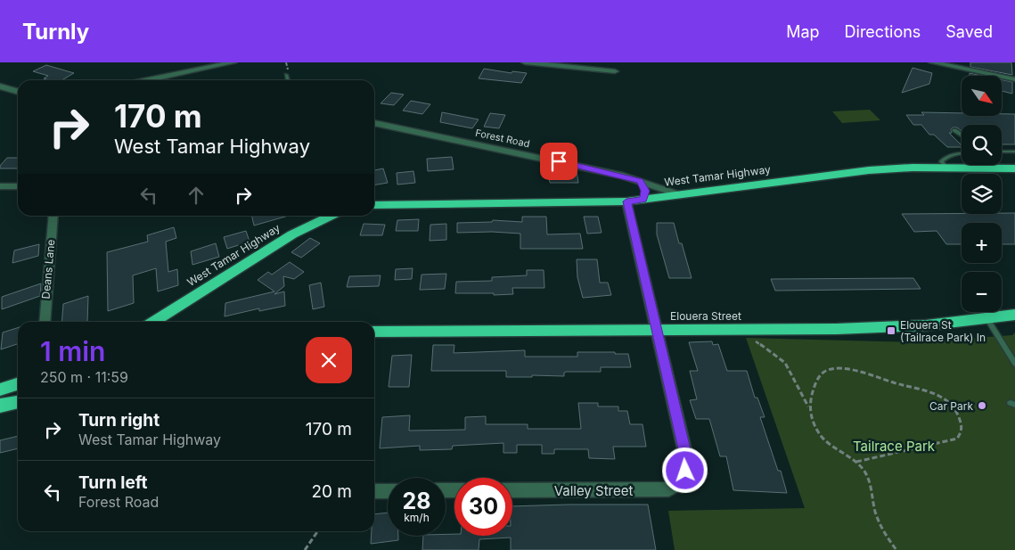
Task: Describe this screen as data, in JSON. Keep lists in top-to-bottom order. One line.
{"streets":{"highway":["West Tamar Highway","Elouera Street"],"street":["Forest Road","Deans Lane","Valley Street"]},"crossings":[["Forest Road","West Tamar Highway"],["Elouera Street","Valley Street"]],"parks":["Tailrace Park"],"places":{"transit":["Elouera St (Tailrace Park) In"],"other":["Car Park"]},"north":"bottom right","page":{"header":"Turnly","nav":["Map","Directions","Saved"],"map_buttons":["+","−"],"turn":["170 m","West Tamar Highway"],"heading":["1 min","250 m · 11:59"],"list":[{"name":"Turn right","note":"West Tamar Highway","value":"170 m"},{"name":"Turn left","note":"Forest Road","value":"20 m"}],"speed":"28 km/h","limit":"30"}}
